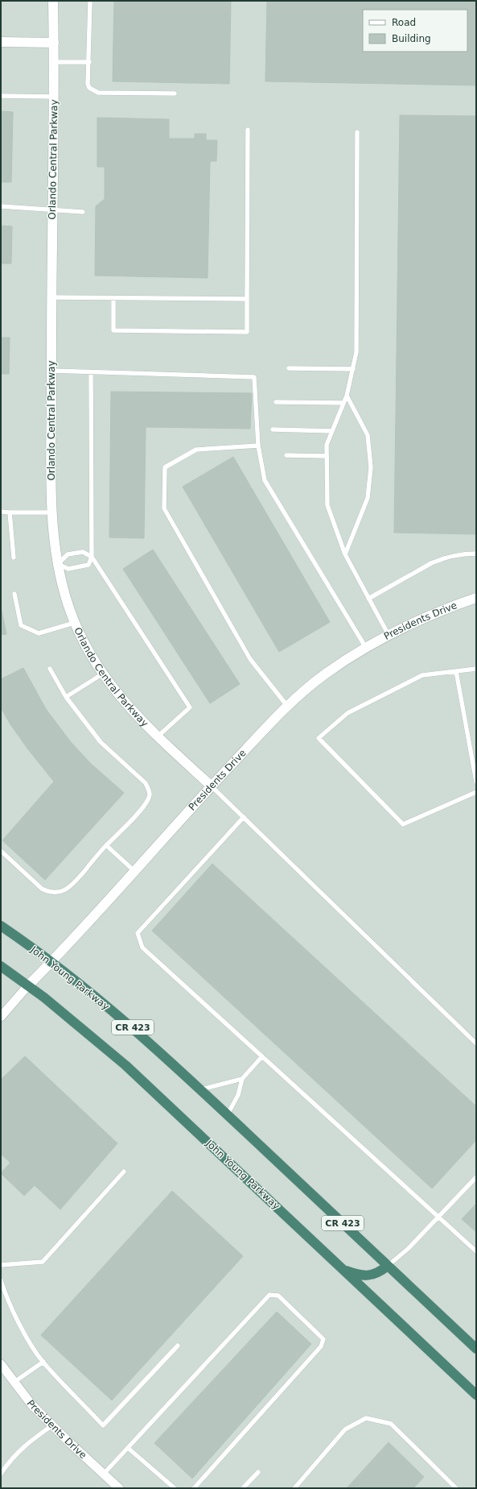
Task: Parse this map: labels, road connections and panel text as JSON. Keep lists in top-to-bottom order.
{
  "streets": {
    "highway": ["John Young Parkway", "CR 423"],
    "street": ["Orlando Central Parkway", "Presidents Drive"]
  },
  "crossings": [
    ["Orlando Central Parkway", "Presidents Drive"],
    ["Presidents Drive", "John Young Parkway"]
  ],
  "legend": ["Road", "Building"]
}
